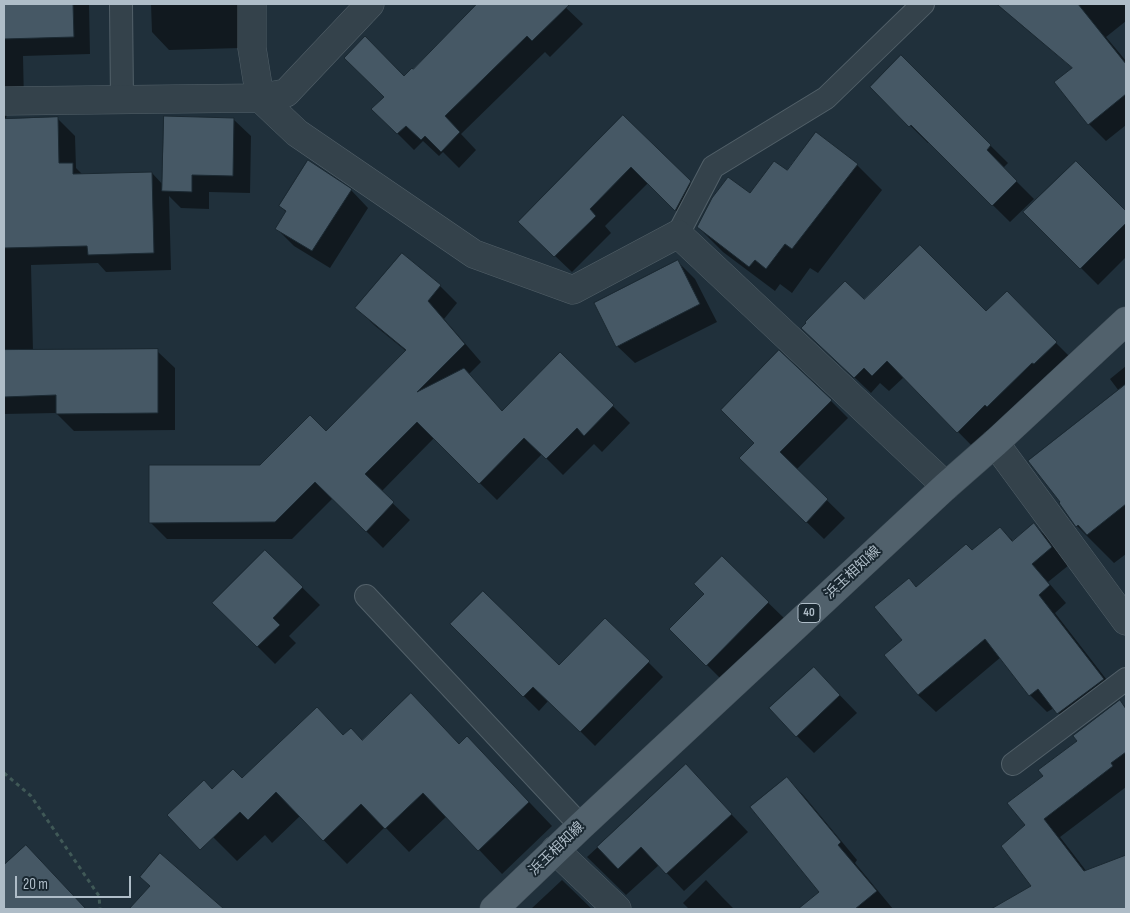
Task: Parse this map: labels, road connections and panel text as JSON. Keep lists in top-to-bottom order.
{
  "streets": {
    "main road": ["浜玉相知線", "40"]
  },
  "scale_bar": "20 m"
}
